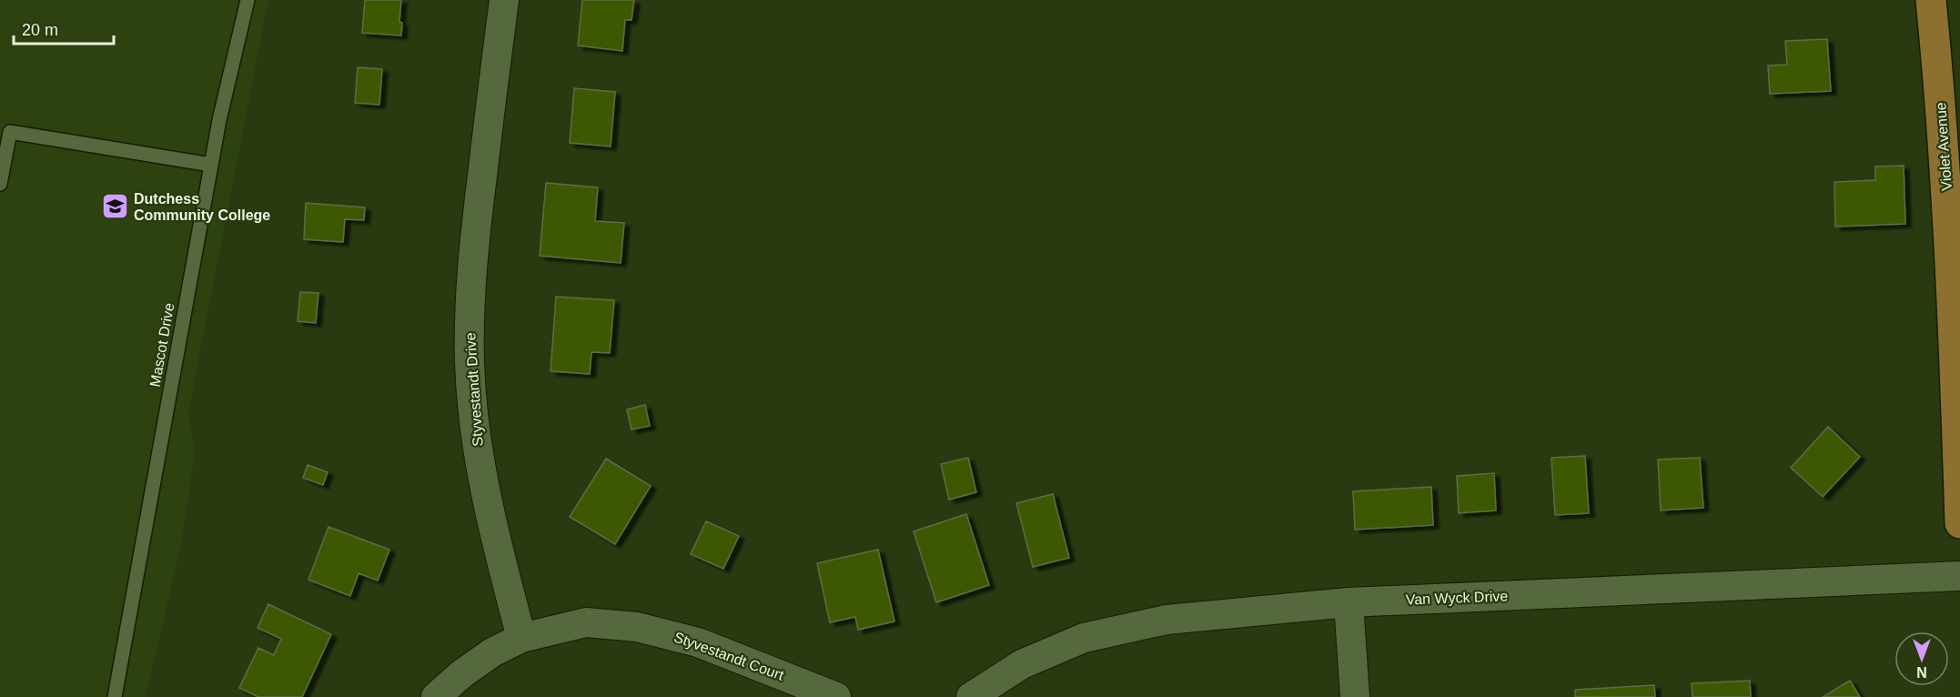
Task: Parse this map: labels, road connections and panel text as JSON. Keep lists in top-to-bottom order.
{
  "streets": {
    "main road": ["Violet Avenue"],
    "street": ["Styvestandt Drive", "Van Wyck Drive", "Styvestandt Court"],
    "lane": ["Mascot Drive"]
  },
  "crossings": [
    ["Styvestandt Drive", "Styvestandt Court"]
  ],
  "places": {
    "school or university": ["Dutchess Community College"]
  },
  "scale_bar": "20 m",
  "north": "bottom"
}
